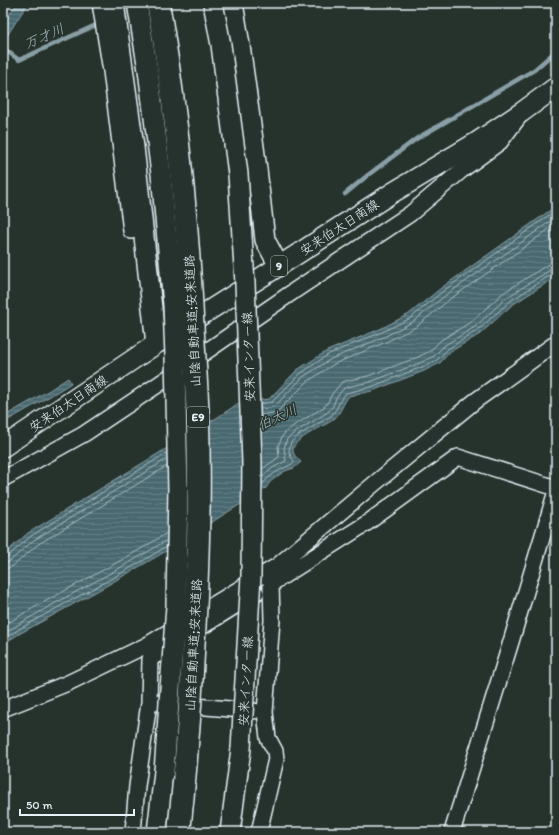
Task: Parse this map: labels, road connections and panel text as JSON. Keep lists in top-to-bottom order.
{
  "streets": {
    "highway": ["山陰自動車道;安来道路", "E9"],
    "main road": ["安来伯太日南線", "9", "安来インター線"]
  },
  "water": ["万才川", "伯太川"],
  "scale_bar": "50 m"
}
